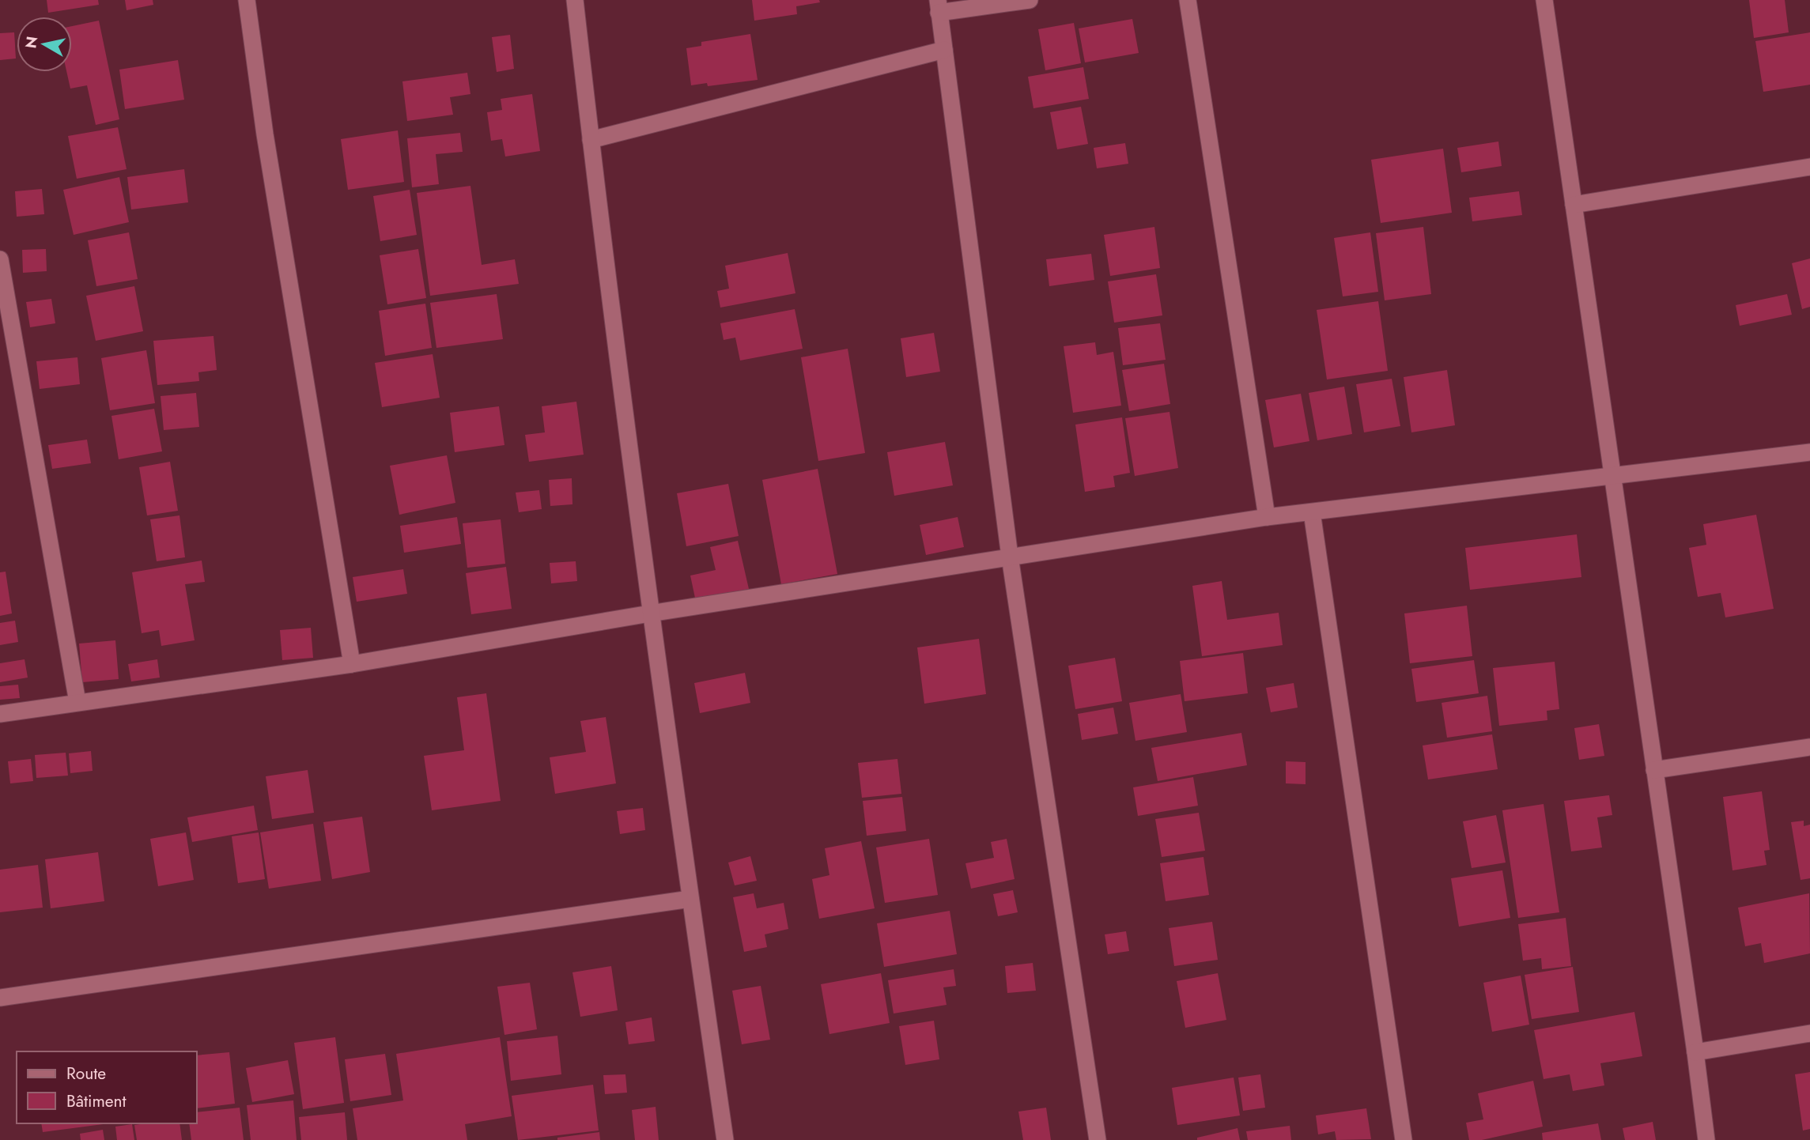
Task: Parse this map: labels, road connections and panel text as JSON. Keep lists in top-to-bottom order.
{
  "legend": ["Route", "Bâtiment"],
  "north": "left"
}
